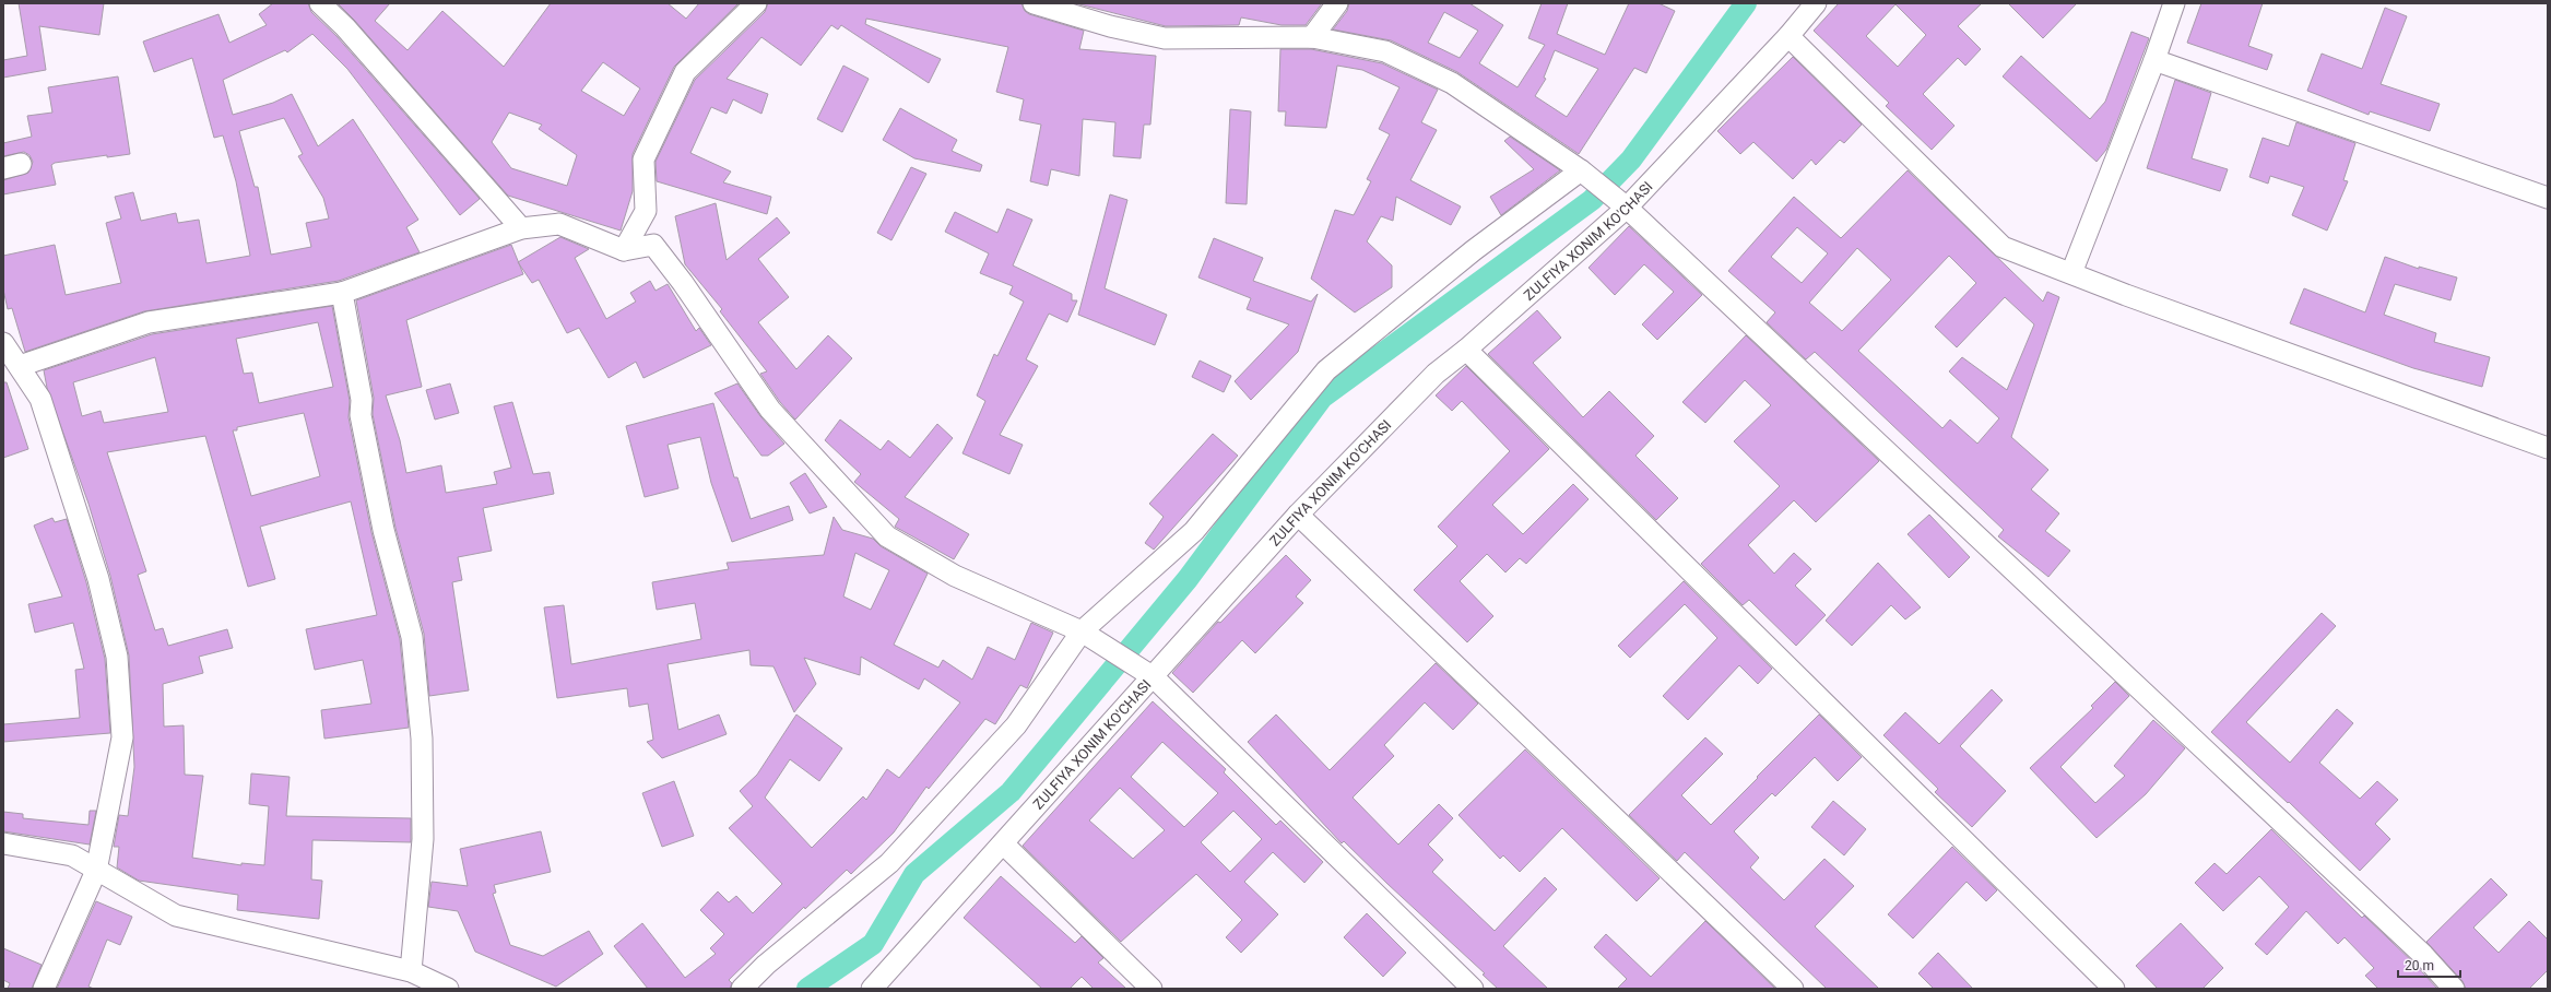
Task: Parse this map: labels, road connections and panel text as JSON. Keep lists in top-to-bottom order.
{
  "streets": {
    "street": ["ZULFIYA XONIM KO'CHASI"]
  },
  "scale_bar": "20 m"
}
